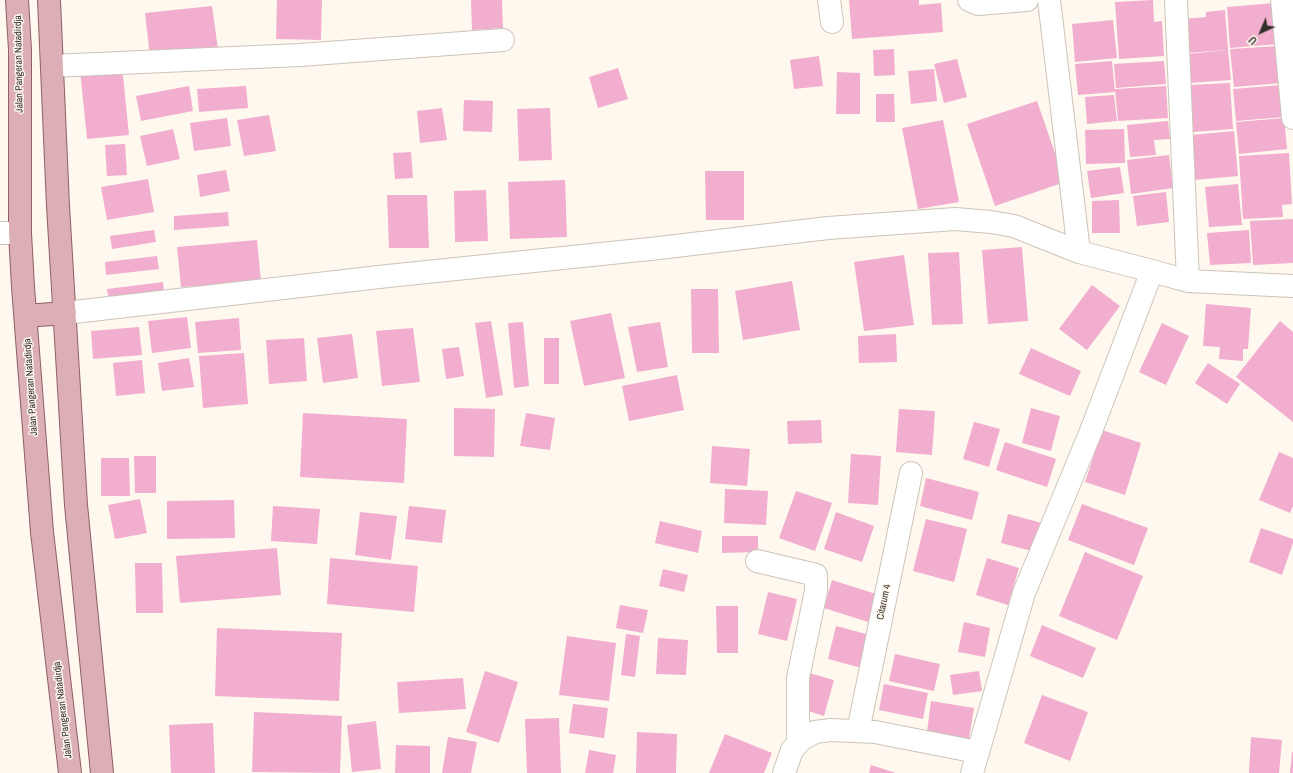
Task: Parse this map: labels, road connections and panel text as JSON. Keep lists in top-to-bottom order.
{
  "streets": {
    "main road": ["Jalan Pangeran Natadirdja"],
    "street": ["Citarum 4"]
  },
  "north": "bottom left"
}
